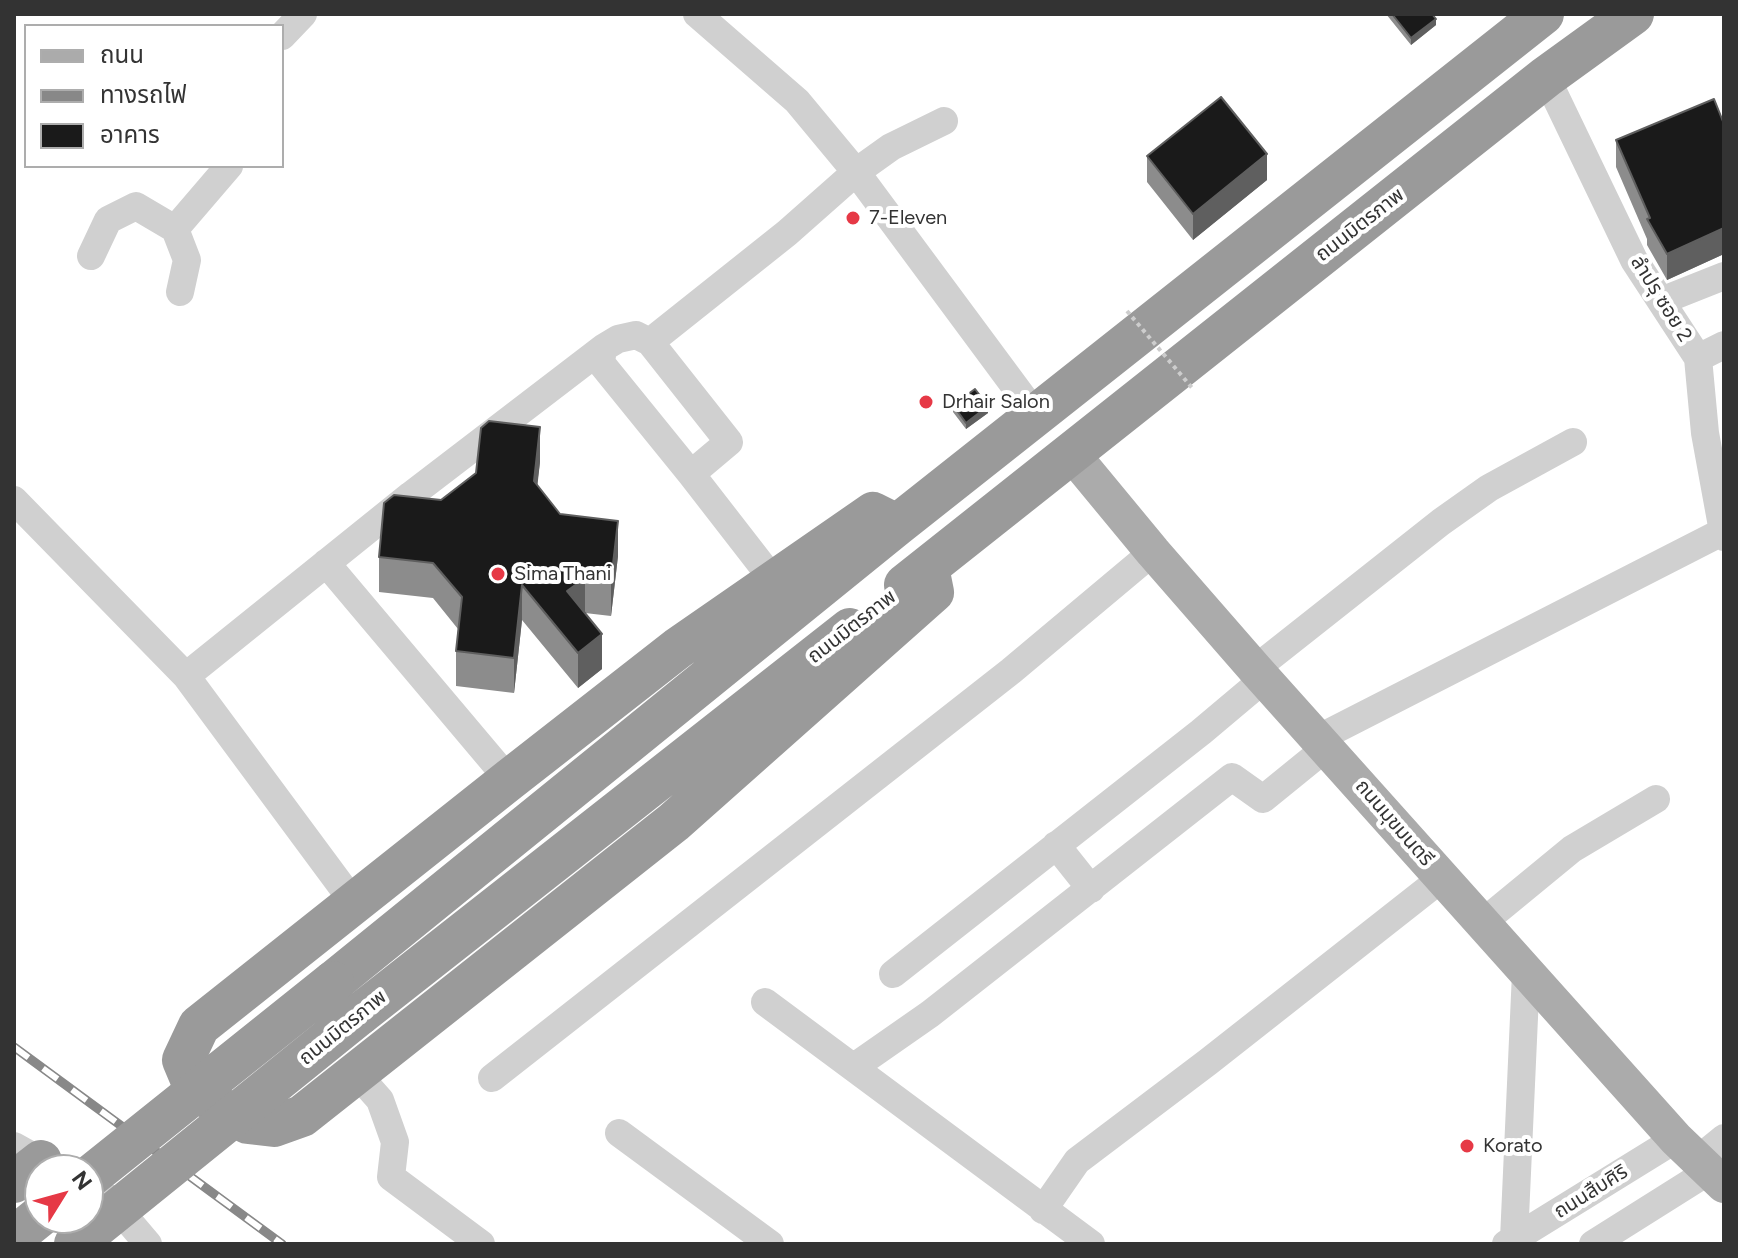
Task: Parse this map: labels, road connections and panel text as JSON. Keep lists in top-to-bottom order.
{
  "streets": {
    "highway": ["ถนนมิตรภาพ"],
    "main road": ["ถนนมุขมนตรี"],
    "street": ["ลำปรุ ซอย 2", "ถนนสืบศิริ"]
  },
  "crossings": [
    ["ถนนมิตรภาพ", "ลำปรุ ซอย 2"],
    ["ถนนมิตรภาพ", "ถนนมุขมนตรี"],
    ["ถนนมุขมนตรี", "ถนนสืบศิริ"]
  ],
  "places": [
    "7-Eleven",
    "Drhair Salon",
    "Sima Thani",
    "Korato"
  ],
  "legend": ["ถนน", "ทางรถไฟ", "อาคาร"],
  "north": "top right"
}
